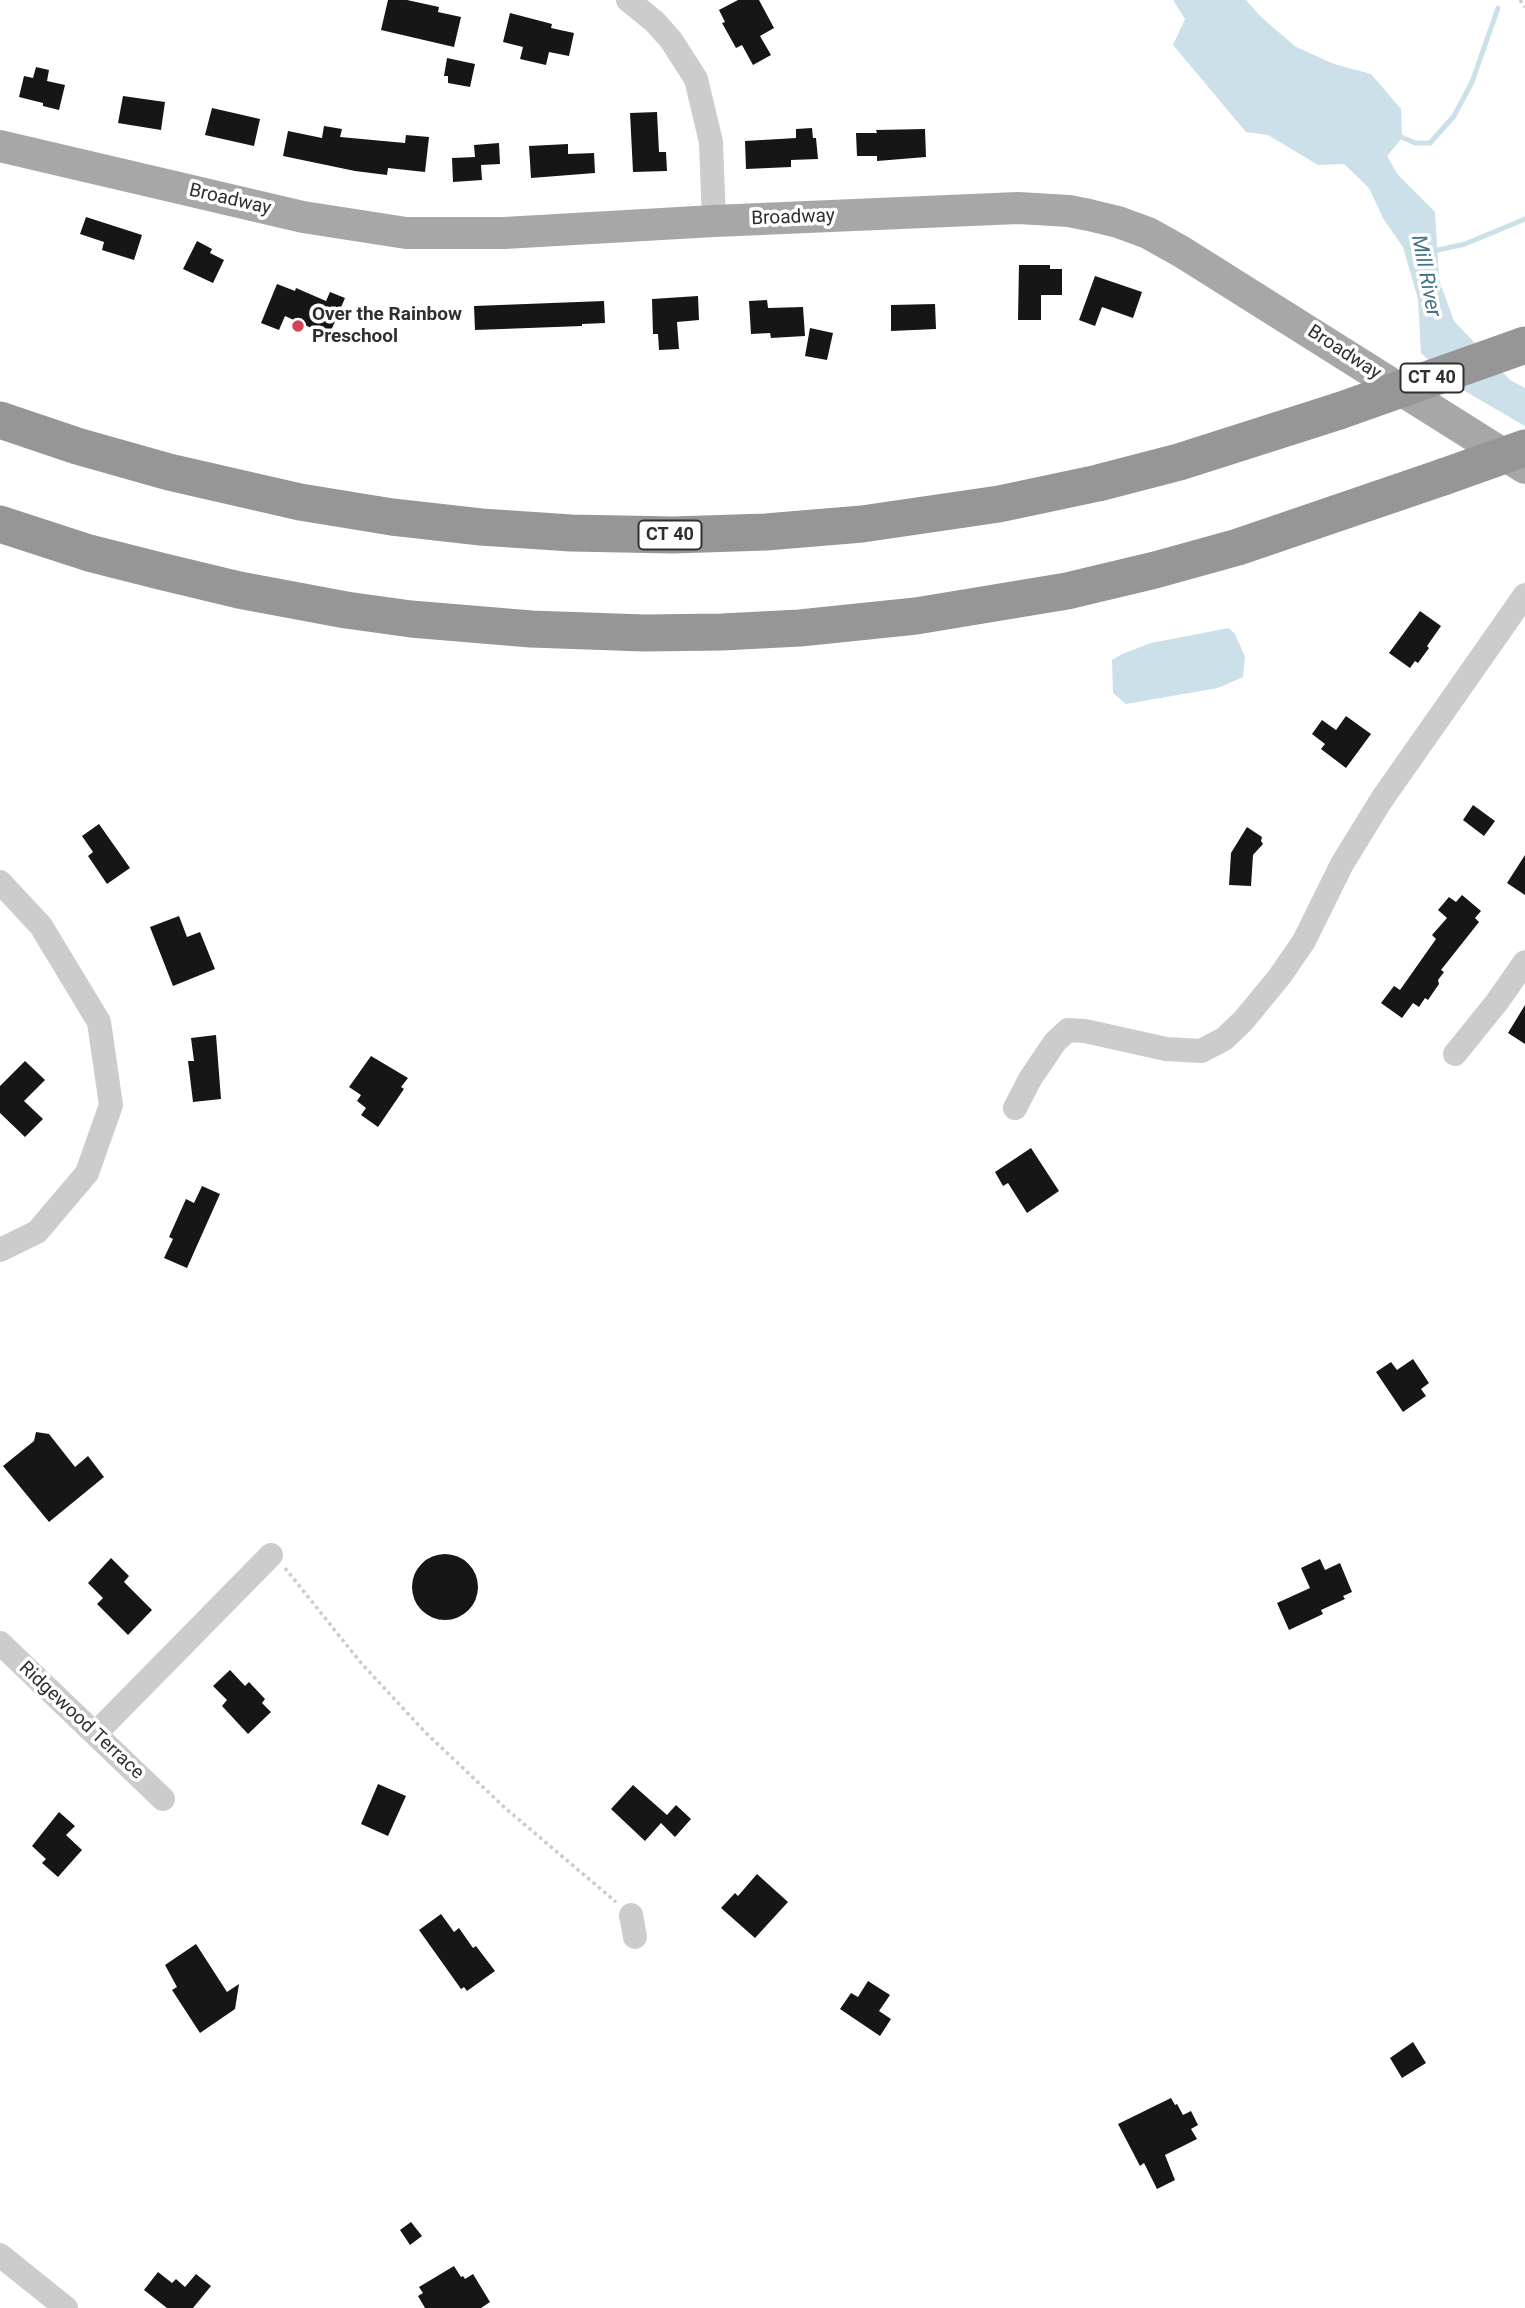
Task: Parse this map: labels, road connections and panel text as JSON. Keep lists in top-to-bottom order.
{
  "streets": {
    "highway": ["CT 40"],
    "main road": ["Broadway"],
    "street": ["Ridgewood Terrace"]
  },
  "water": ["Mill River"],
  "places": ["Over the Rainbow Preschool"]
}
